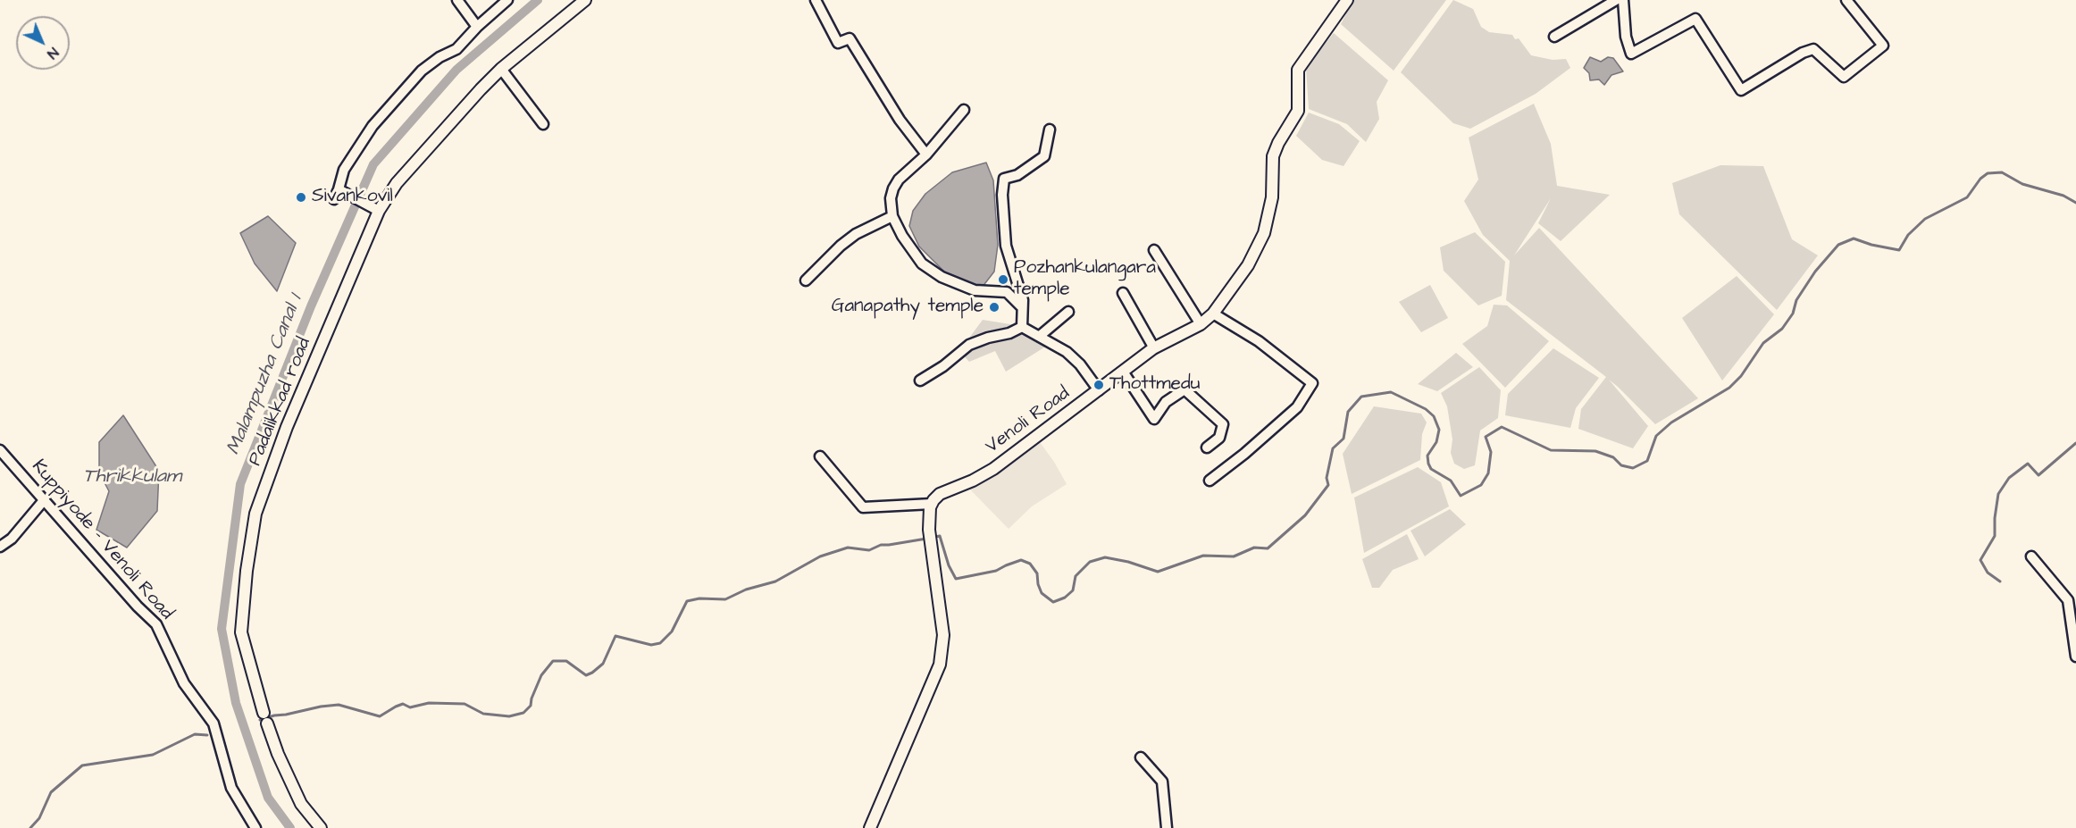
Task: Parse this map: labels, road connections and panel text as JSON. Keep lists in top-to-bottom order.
{
  "streets": {
    "street": ["Padalikkad road", "Venoli Road", "Kuppiyode - Venoli Road"]
  },
  "water": ["Malampuzha Canal 1", "Thrikkulam"],
  "places": [
    "Sivankovil",
    "Pozhankulangara temple",
    "Ganapathy temple",
    "Thottmedu"
  ],
  "north": "bottom right"
}
